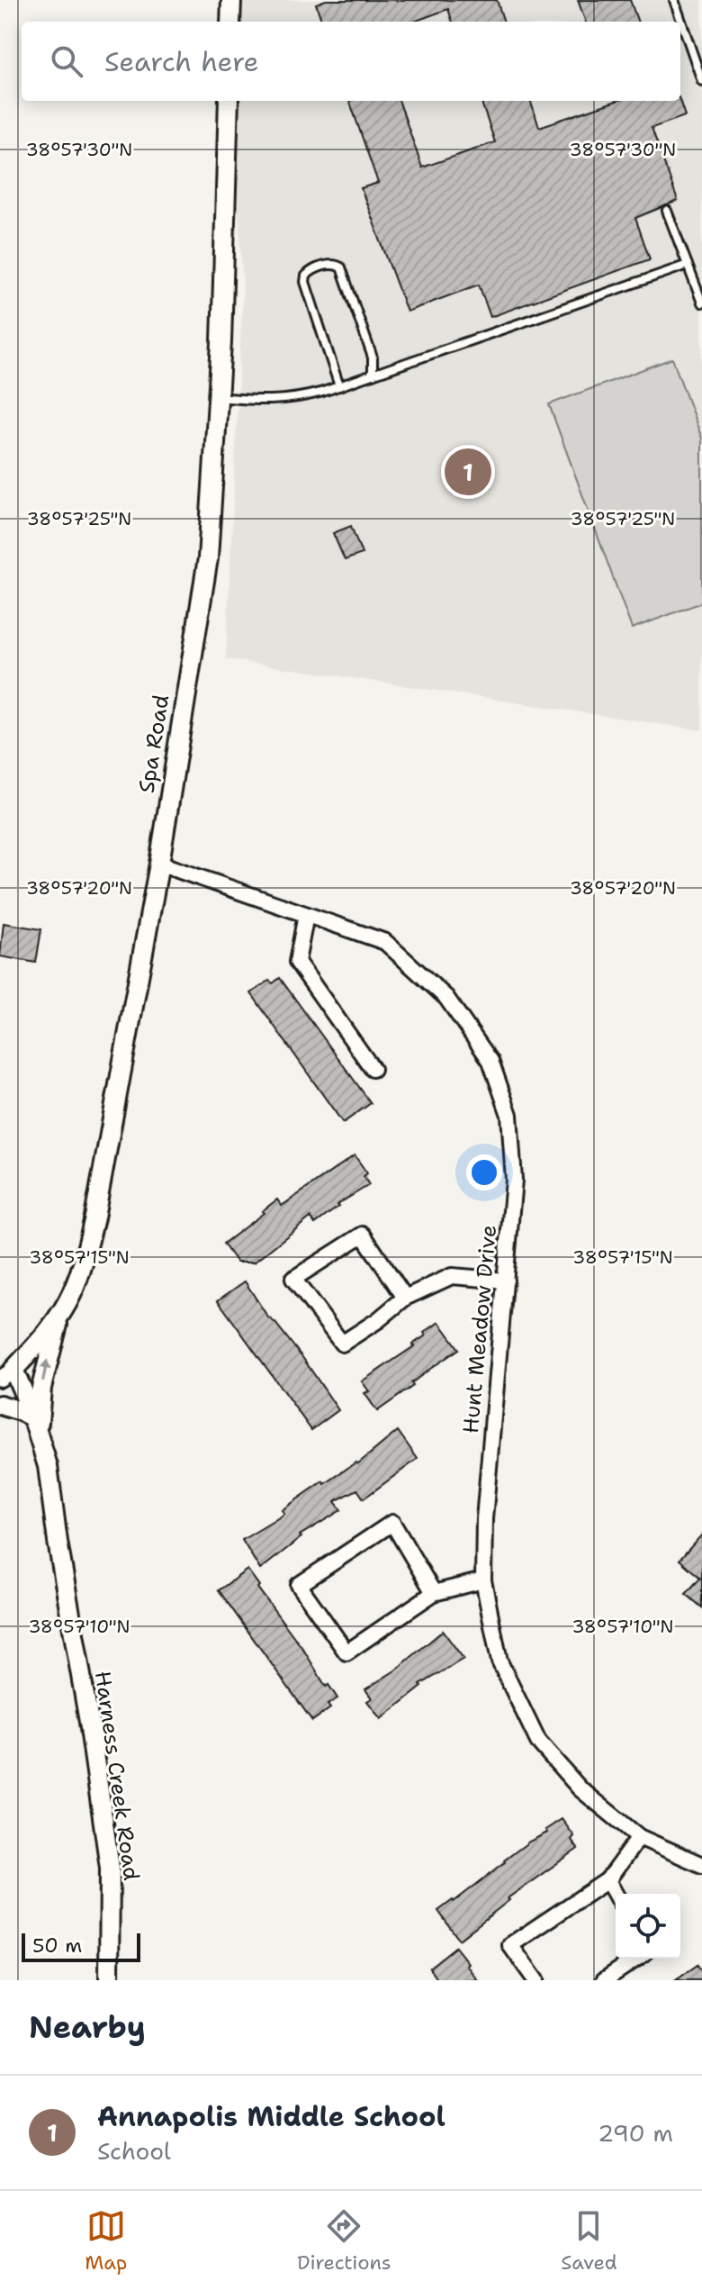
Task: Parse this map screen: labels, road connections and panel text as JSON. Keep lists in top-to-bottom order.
{
  "streets": {
    "street": ["Spa Road", "Hunt Meadow Drive", "Harness Creek Road"]
  },
  "crossings": [
    ["Spa Road", "Hunt Meadow Drive"],
    ["Spa Road", "Harness Creek Road"]
  ],
  "scale_bar": "50 m",
  "page": {
    "search": "Search here",
    "pins": "1",
    "scale": "50 m",
    "heading": "Nearby",
    "list": [
      {
        "mark": "1",
        "name": "Annapolis Middle School",
        "note": "School",
        "value": "290 m"
      }
    ],
    "nav": ["Map", "Directions", "Saved"]
  },
  "coordinates": [
    "38°57'30\"N",
    "38°57'25\"N",
    "38°57'20\"N",
    "38°57'15\"N",
    "38°57'10\"N"
  ]
}
